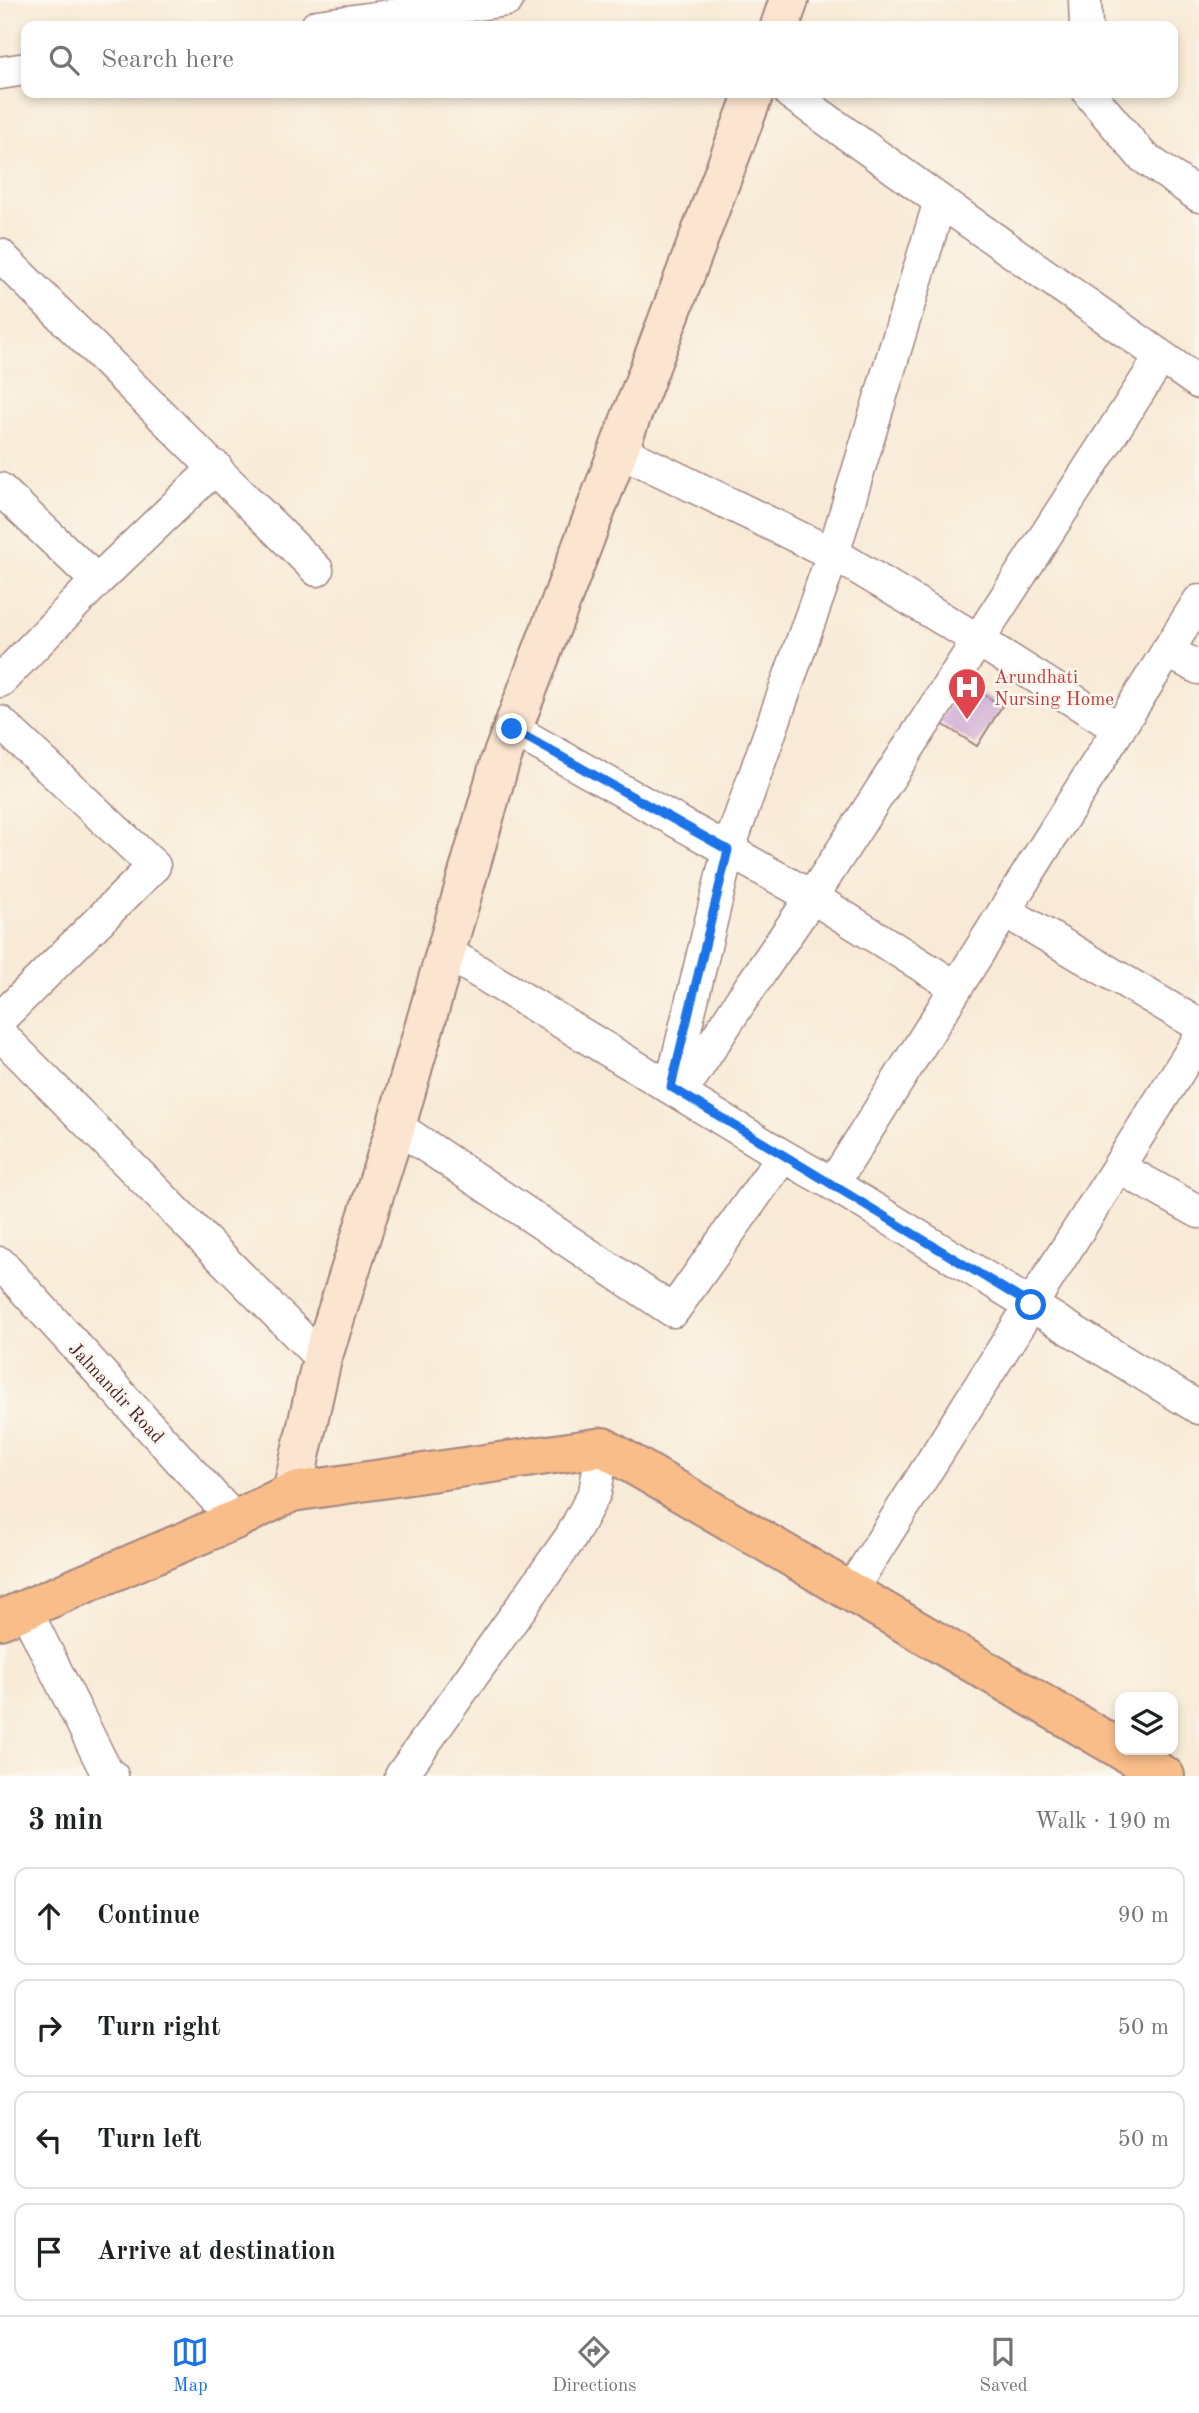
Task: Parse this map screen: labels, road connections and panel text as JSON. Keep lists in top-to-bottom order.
{
  "streets": {
    "street": ["Jalmandir Road"]
  },
  "places": {
    "hospital": ["Arundhati Nursing Home"]
  },
  "page": {
    "search": "Search here",
    "heading": ["3 min", "Walk · 190 m"],
    "list": [
      ["Continue", "90 m"],
      ["Turn right", "50 m"],
      ["Turn left", "50 m"],
      "Arrive at destination"
    ],
    "nav": ["Map", "Directions", "Saved"]
  }
}
